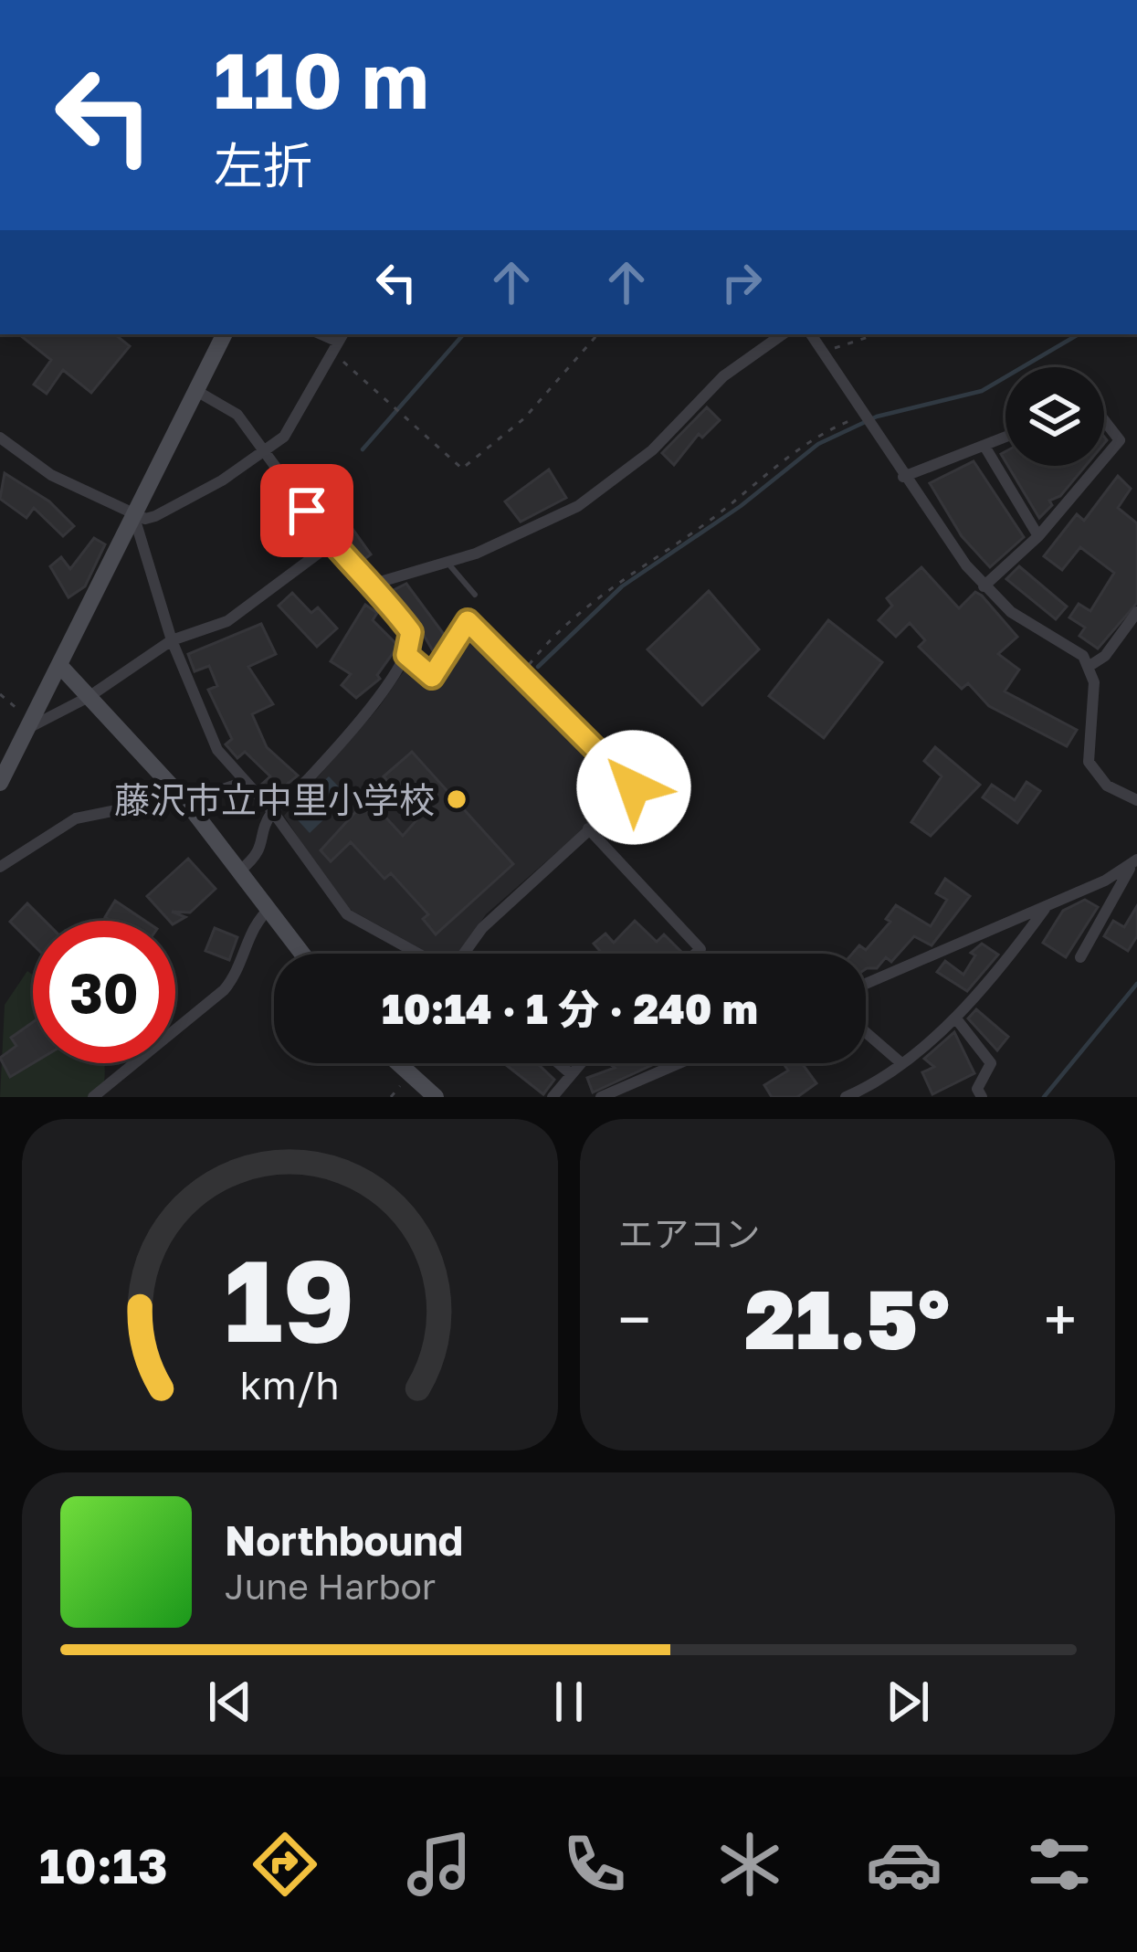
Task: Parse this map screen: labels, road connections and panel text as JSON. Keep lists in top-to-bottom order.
{
  "places": ["藤沢市立中里小学校"],
  "page": {
    "turn": ["110 m", "左折"],
    "limit": "30",
    "trip": "10:14 · 1 分 · 240 m",
    "tile": "エアコン",
    "heat": ["−", "21.5°", "+"],
    "song": ["Northbound", "June Harbor"],
    "tabs": "10:13",
    "gauge": ["19", "km/h"]
  }
}
